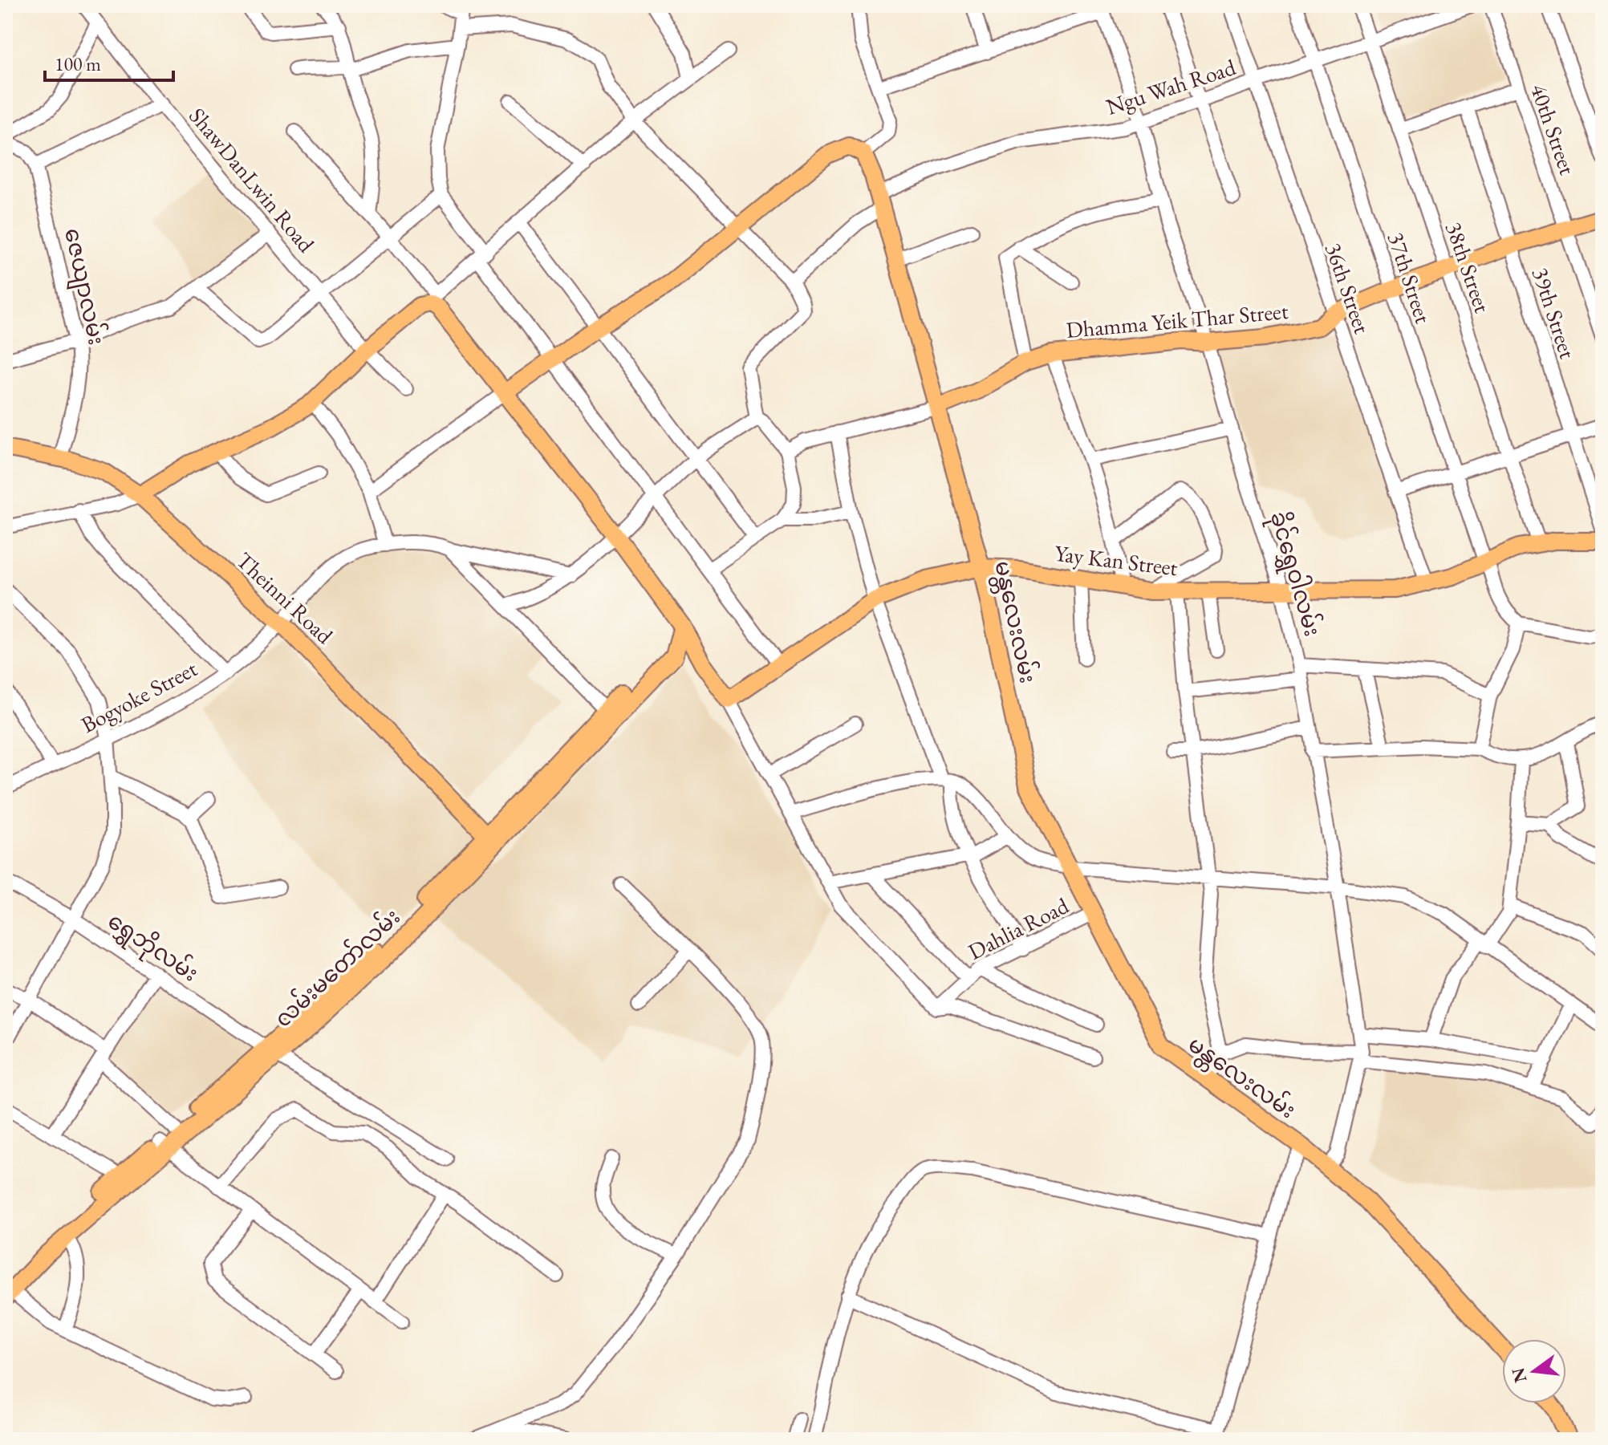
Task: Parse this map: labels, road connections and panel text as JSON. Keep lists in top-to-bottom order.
{
  "streets": {
    "main road": [
      "Dhamma Yeik Thar Street",
      "Yay Kan Street",
      "Theinni Road",
      "မန္တလေးလမ်း",
      "လမ်းမတော်လမ်း"
    ],
    "street": [
      "Ngu Wah Road",
      "40th Street",
      "ShawDanLwin Road",
      "38th Street",
      "37th Street",
      "ဇေယျာလမ်း",
      "36th Street",
      "39th Street",
      "ခိုင်ရွှေဝါလမ်း",
      "Bogyoke Street",
      "Dahlia Road",
      "ရွှေဘိုလမ်း"
    ]
  },
  "crossings": [
    ["Ngu Wah Road", "38th Street"],
    ["Ngu Wah Road", "37th Street"],
    ["Ngu Wah Road", "36th Street"],
    ["Ngu Wah Road", "ခိုင်ရွှေဝါလမ်း"],
    ["Ngu Wah Road", "မန္တလေးလမ်း"],
    ["40th Street", "Dhamma Yeik Thar Street"],
    ["38th Street", "Dhamma Yeik Thar Street"],
    ["38th Street", "Yay Kan Street"],
    ["37th Street", "Dhamma Yeik Thar Street"],
    ["37th Street", "Yay Kan Street"],
    ["ဇေယျာလမ်း", "Theinni Road"],
    ["36th Street", "Dhamma Yeik Thar Street"],
    ["36th Street", "Yay Kan Street"],
    ["39th Street", "Dhamma Yeik Thar Street"],
    ["Dhamma Yeik Thar Street", "ခိုင်ရွှေဝါလမ်း"],
    ["Dhamma Yeik Thar Street", "မန္တလေးလမ်း"],
    ["Yay Kan Street", "ခိုင်ရွှေဝါလမ်း"],
    ["Yay Kan Street", "မန္တလေးလမ်း"],
    ["ခိုင်ရွှေဝါလမ်း", "မန္တလေးလမ်း"],
    ["Theinni Road", "Bogyoke Street"],
    ["Theinni Road", "လမ်းမတော်လမ်း"],
    ["မန္တလေးလမ်း", "Dahlia Road"],
    ["ရွှေဘိုလမ်း", "လမ်းမတော်လမ်း"]
  ],
  "scale_bar": "100 m",
  "north": "left"
}
